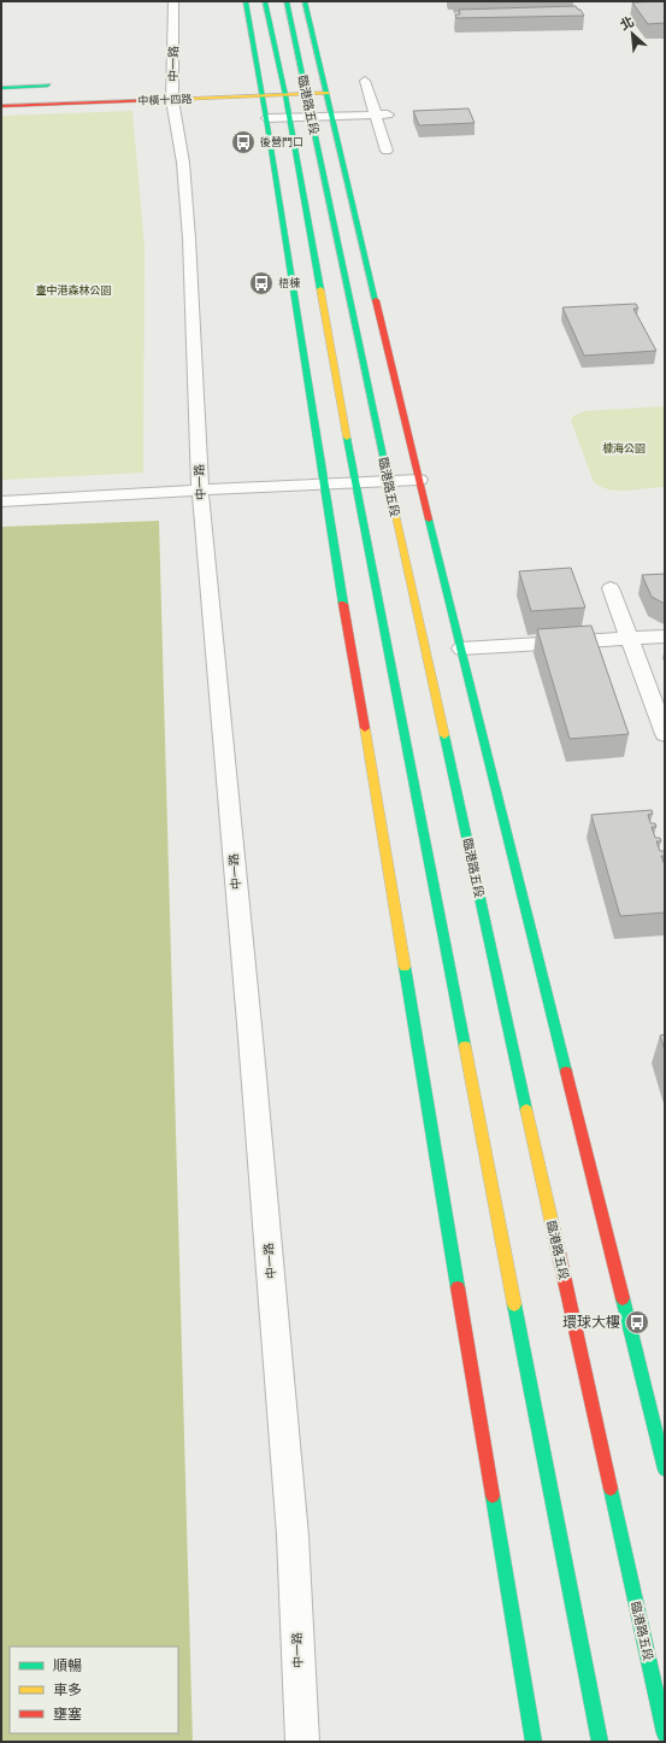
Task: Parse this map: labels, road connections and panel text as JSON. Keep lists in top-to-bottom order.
{
  "streets": {
    "main road": ["中橫十四路", "臨港路五段"],
    "street": ["中一路"]
  },
  "crossings": [
    ["中一路", "中橫十四路"],
    ["中橫十四路", "臨港路五段"]
  ],
  "parks": ["臺中港森林公園", "槺海公園"],
  "places": {
    "bus stop": ["後營門口", "梧棟", "環球大樓"]
  },
  "legend": ["順暢", "車多", "壅塞"],
  "north": "top left"
}
